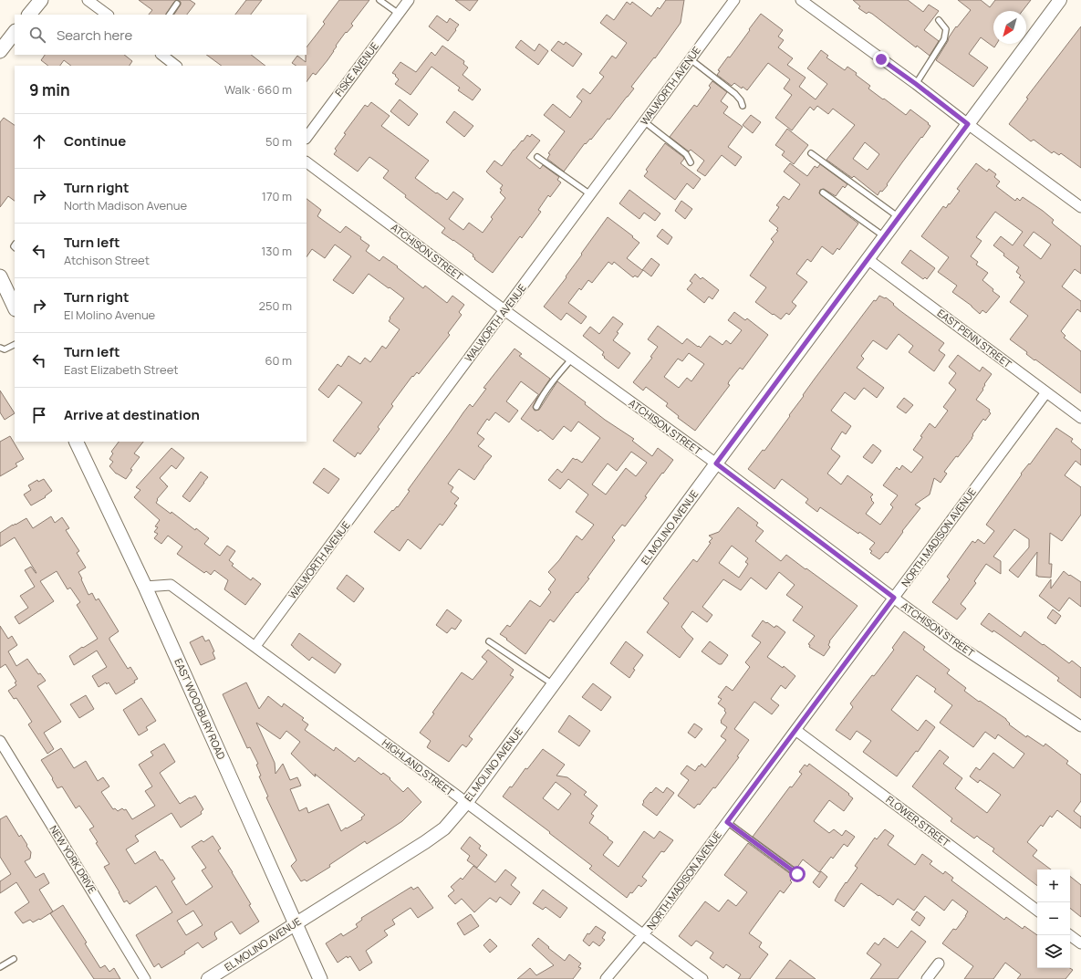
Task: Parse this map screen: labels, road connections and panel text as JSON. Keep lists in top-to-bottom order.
{
  "streets": {
    "main road": ["EAST WOODBURY ROAD"],
    "street": [
      "FISKE AVENUE",
      "WALWORTH AVENUE",
      "ATCHISON STREET",
      "EAST PENN STREET",
      "EL MOLINO AVENUE",
      "NORTH MADISON AVENUE",
      "HIGHLAND STREET",
      "FLOWER STREET",
      "NEW YORK DRIVE"
    ]
  },
  "crossings": [
    ["WALWORTH AVENUE", "ATCHISON STREET"],
    ["WALWORTH AVENUE", "HIGHLAND STREET"],
    ["ATCHISON STREET", "EL MOLINO AVENUE"],
    ["ATCHISON STREET", "NORTH MADISON AVENUE"],
    ["EAST PENN STREET", "EL MOLINO AVENUE"],
    ["EAST PENN STREET", "NORTH MADISON AVENUE"],
    ["EL MOLINO AVENUE", "EAST WOODBURY ROAD"],
    ["EL MOLINO AVENUE", "HIGHLAND STREET"],
    ["NORTH MADISON AVENUE", "HIGHLAND STREET"],
    ["NORTH MADISON AVENUE", "FLOWER STREET"],
    ["EAST WOODBURY ROAD", "HIGHLAND STREET"]
  ],
  "north": "bottom left",
  "page": {
    "search": "Search here",
    "heading": ["9 min", "Walk · 660 m"],
    "list": [
      ["Continue", "50 m"],
      ["Turn right", "North Madison Avenue", "170 m"],
      ["Turn left", "Atchison Street", "130 m"],
      ["Turn right", "El Molino Avenue", "250 m"],
      ["Turn left", "East Elizabeth Street", "60 m"],
      "Arrive at destination"
    ],
    "map_buttons": ["+", "−"]
  }
}
